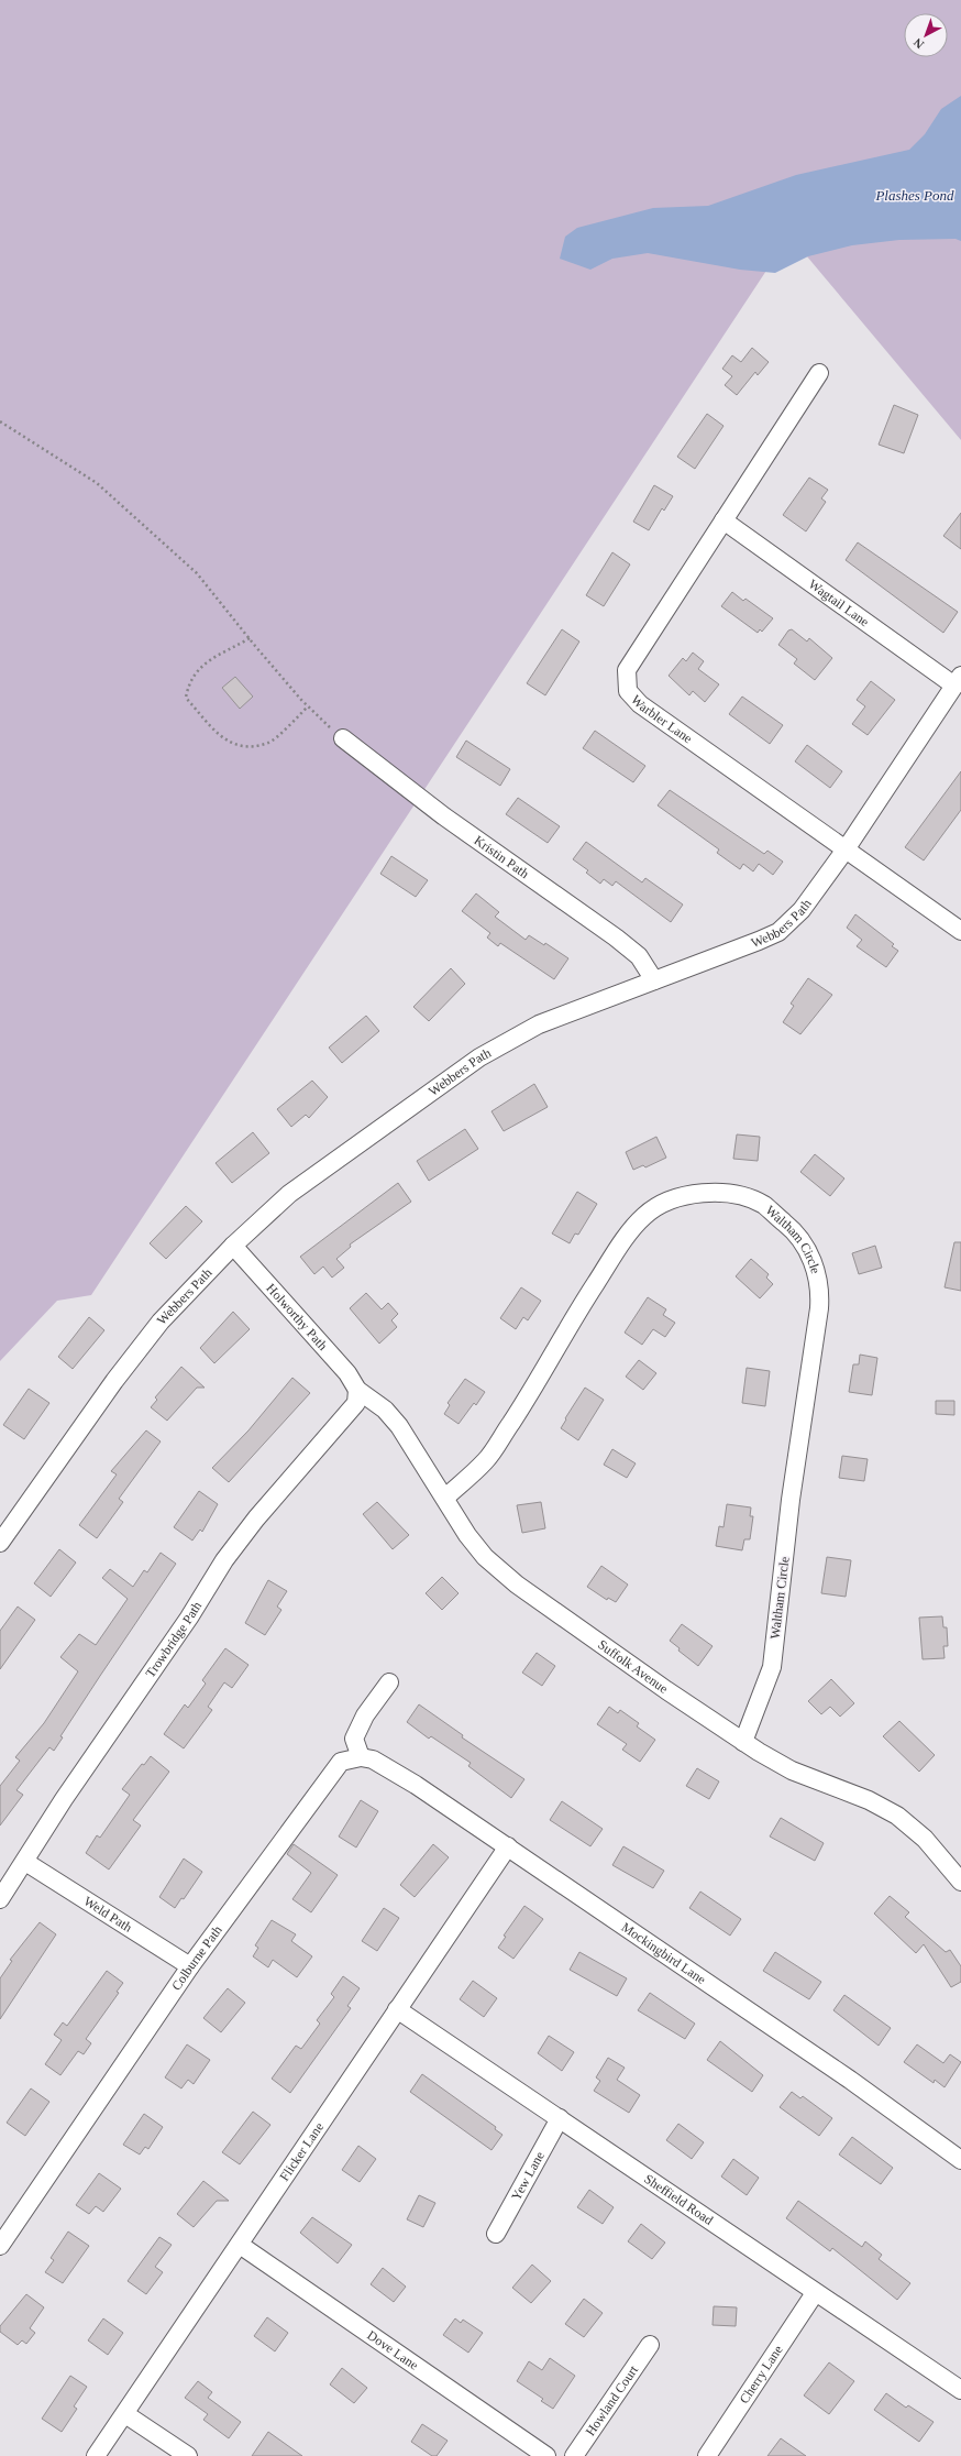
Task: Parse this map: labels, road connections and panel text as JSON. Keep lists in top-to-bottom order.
{
  "streets": {
    "street": [
      "Wagtail Lane",
      "Warbler Lane",
      "Kristin Path",
      "Webbers Path",
      "Waltham Circle",
      "Holworthy Path",
      "Trowbridge Path",
      "Suffolk Avenue",
      "Weld Path",
      "Mockingbird Lane",
      "Colburne Path",
      "Flicker Lane",
      "Yew Lane",
      "Sheffield Road",
      "Dove Lane",
      "Cherry Lane",
      "Howland Court"
    ]
  },
  "crossings": [
    ["Wagtail Lane", "Warbler Lane"],
    ["Wagtail Lane", "Webbers Path"],
    ["Warbler Lane", "Webbers Path"],
    ["Kristin Path", "Webbers Path"],
    ["Webbers Path", "Holworthy Path"],
    ["Waltham Circle", "Suffolk Avenue"],
    ["Holworthy Path", "Trowbridge Path"],
    ["Holworthy Path", "Suffolk Avenue"],
    ["Trowbridge Path", "Suffolk Avenue"],
    ["Trowbridge Path", "Weld Path"],
    ["Weld Path", "Colburne Path"],
    ["Mockingbird Lane", "Colburne Path"],
    ["Mockingbird Lane", "Flicker Lane"],
    ["Flicker Lane", "Sheffield Road"],
    ["Flicker Lane", "Dove Lane"],
    ["Yew Lane", "Sheffield Road"],
    ["Sheffield Road", "Cherry Lane"]
  ],
  "water": ["Plashes Pond"],
  "north": "bottom left"
}
